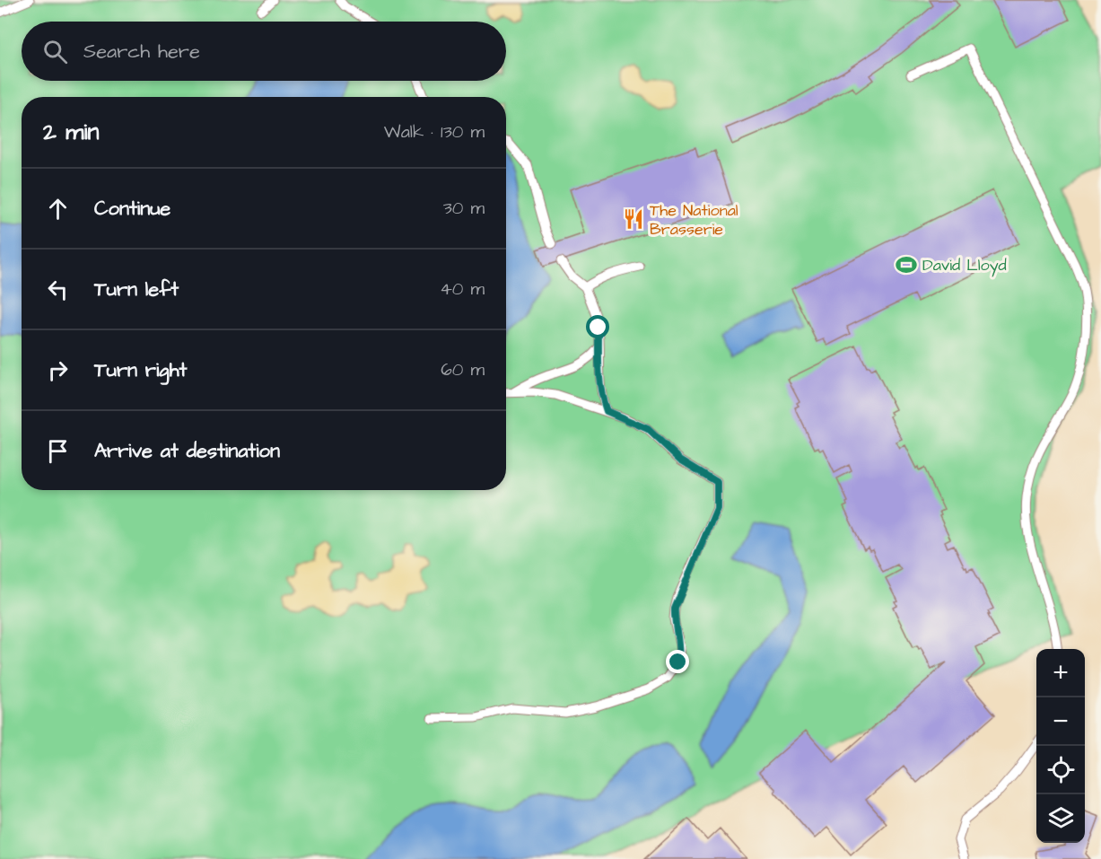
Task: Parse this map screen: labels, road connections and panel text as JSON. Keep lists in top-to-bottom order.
{
  "places": {
    "restaurant": ["The National Brasserie"],
    "sports": ["David Lloyd"]
  },
  "page": {
    "search": "Search here",
    "heading": ["2 min", "Walk · 130 m"],
    "list": [
      ["Continue", "30 m"],
      ["Turn left", "40 m"],
      ["Turn right", "60 m"],
      "Arrive at destination"
    ],
    "map_buttons": ["+", "−"]
  }
}
